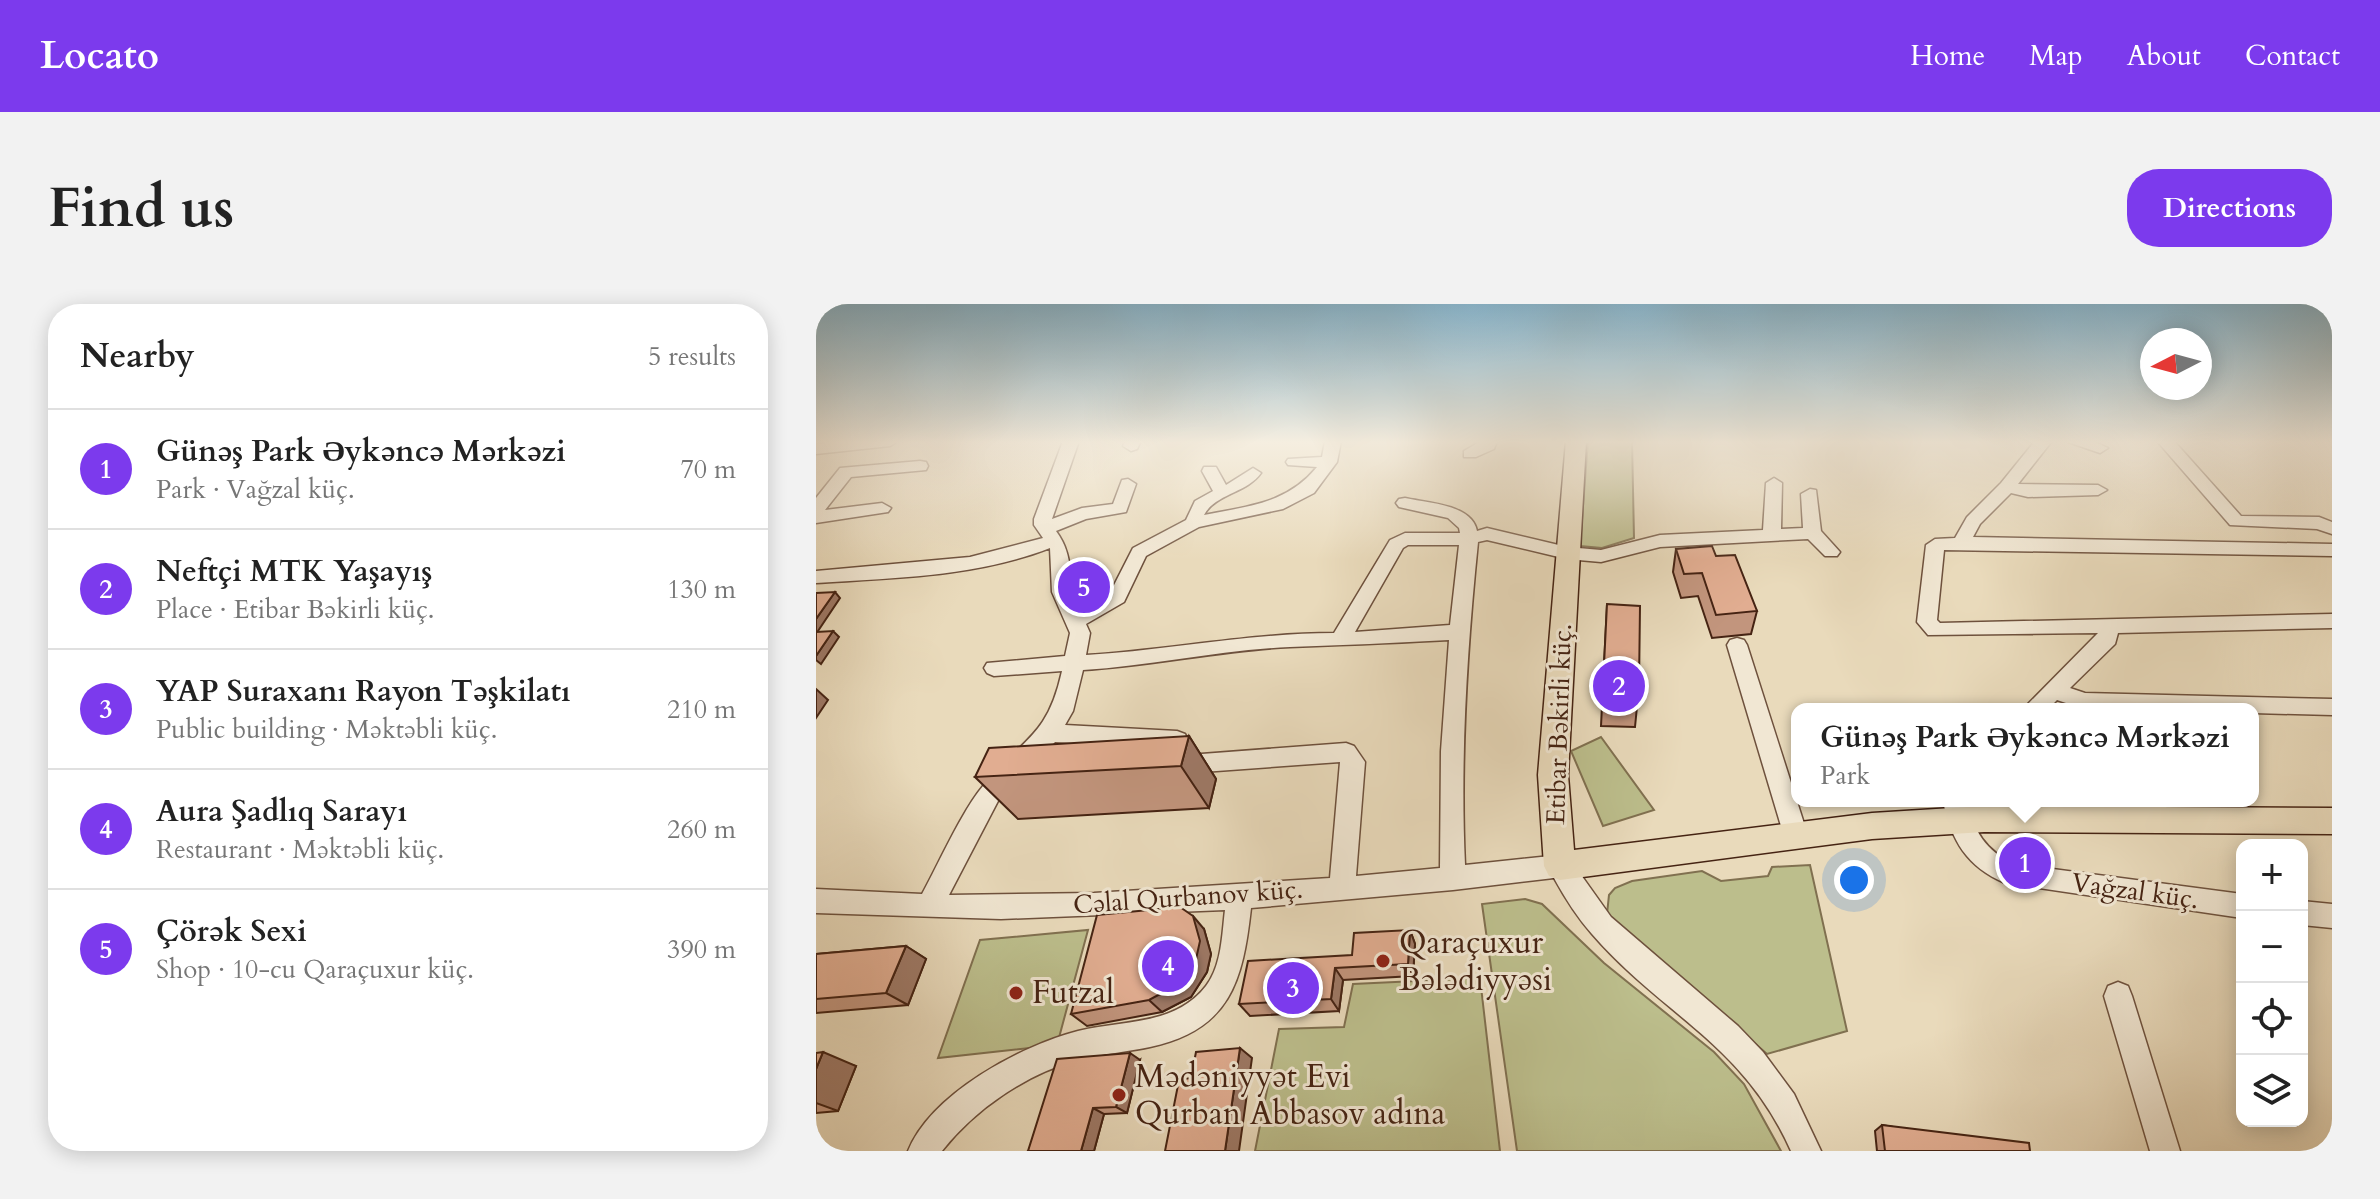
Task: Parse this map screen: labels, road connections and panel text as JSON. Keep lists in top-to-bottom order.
{
  "streets": {
    "main road": ["Etibar Bəkirli küç."],
    "street": ["Vağzal küç.", "Cəlal Qurbanov küç."]
  },
  "crossings": [
    ["Etibar Bəkirli küç.", "Cəlal Qurbanov küç."]
  ],
  "places": ["Qaraçuxur Bələdiyyəsi", "Futzal", "Mədəniyyət Evi Qurban Abbasov adına"],
  "north": "left",
  "page": {
    "header": "Locato",
    "nav": [
      "Home",
      "Map",
      "About",
      "Contact"
    ],
    "buttons": "Directions",
    "title": "Find us",
    "heading": ["Nearby", "5 results"],
    "list": [
      {
        "mark": "1",
        "name": "Günəş Park Əykəncə Mərkəzi",
        "note": "Park · Vağzal küç.",
        "value": "70 m"
      },
      {
        "mark": "2",
        "name": "Neftçi MTK Yaşayış",
        "note": "Place · Etibar Bəkirli küç.",
        "value": "130 m"
      },
      {
        "mark": "3",
        "name": "YAP Suraxanı Rayon Təşkilatı",
        "note": "Public building · Məktəbli küç.",
        "value": "210 m"
      },
      {
        "mark": "4",
        "name": "Aura Şadlıq Sarayı",
        "note": "Restaurant · Məktəbli küç.",
        "value": "260 m"
      },
      {
        "mark": "5",
        "name": "Çörək Sexi",
        "note": "Shop · 10-cu Qaraçuxur küç.",
        "value": "390 m"
      }
    ],
    "pins": [
      "5",
      "2",
      "1",
      "4",
      "3"
    ],
    "popup": ["Günəş Park Əykəncə Mərkəzi", "Park"],
    "map_buttons": ["+", "−"]
  }
}
